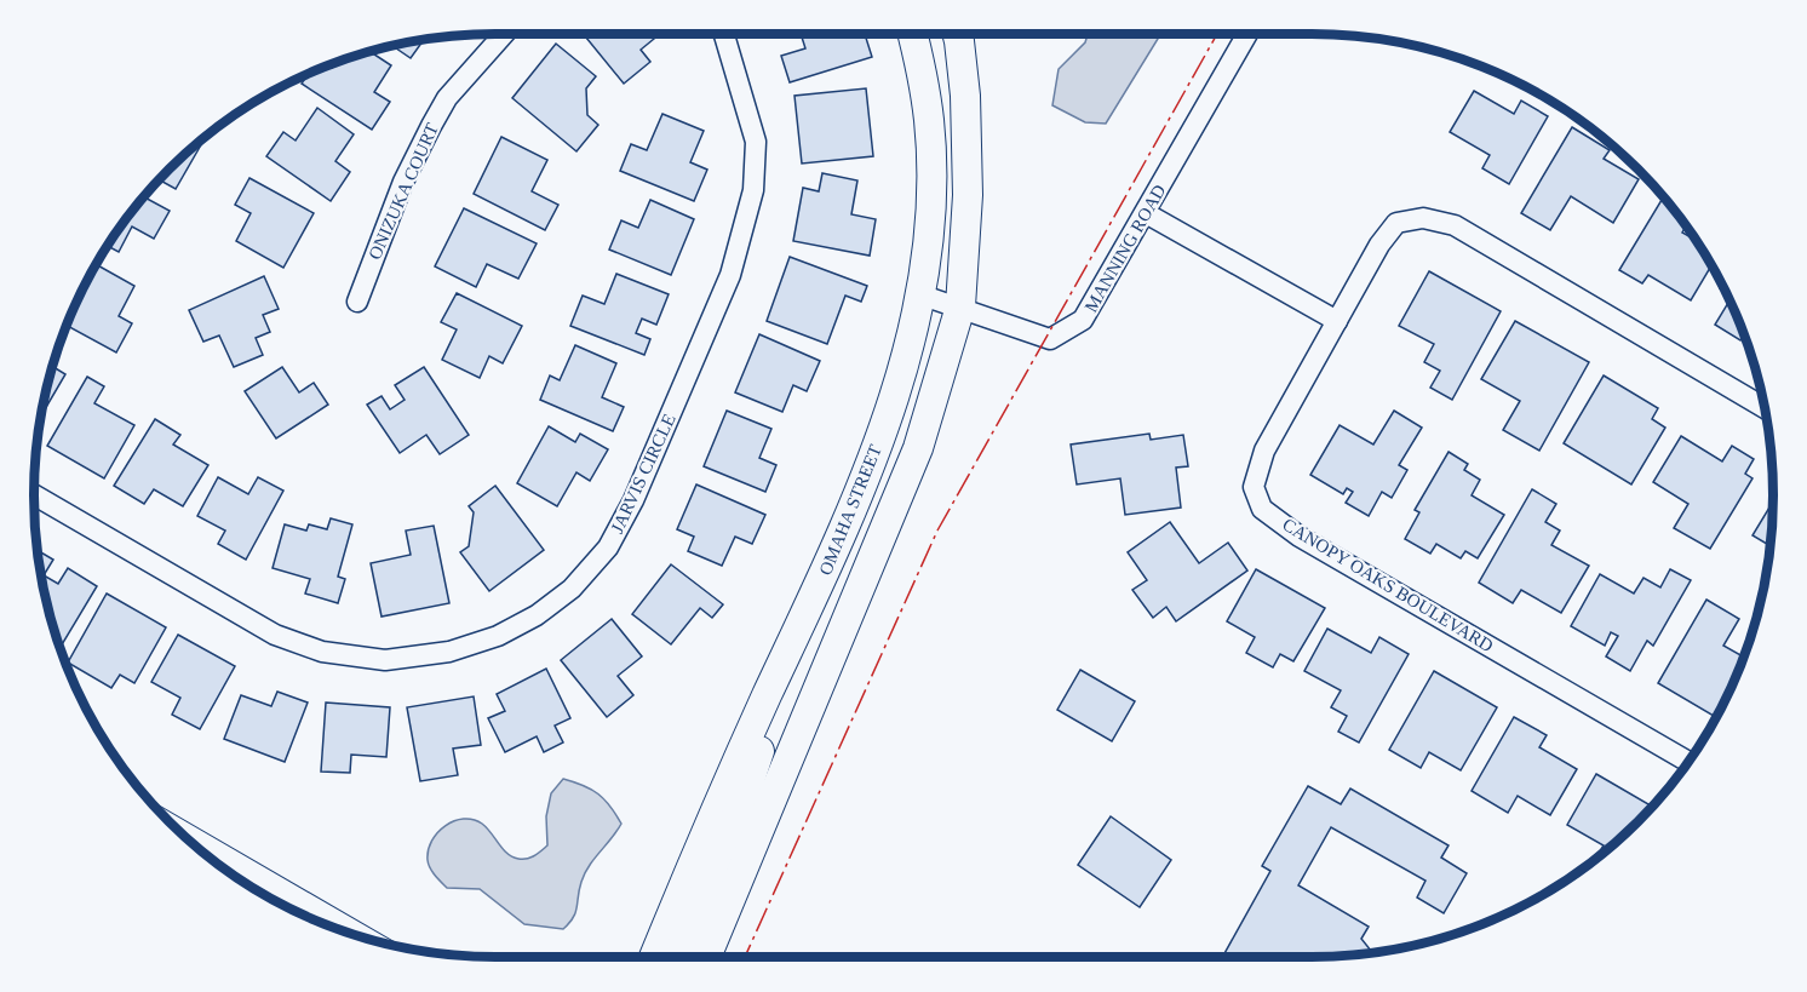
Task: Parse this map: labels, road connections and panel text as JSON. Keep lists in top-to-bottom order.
{
  "streets": {
    "main road": ["OMAHA STREET"],
    "street": [
      "ONIZUKA COURT",
      "MANNING ROAD",
      "JARVIS CIRCLE",
      "CANOPY OAKS BOULEVARD"
    ]
  },
  "crossings": [
    ["MANNING ROAD", "OMAHA STREET"]
  ]
}
